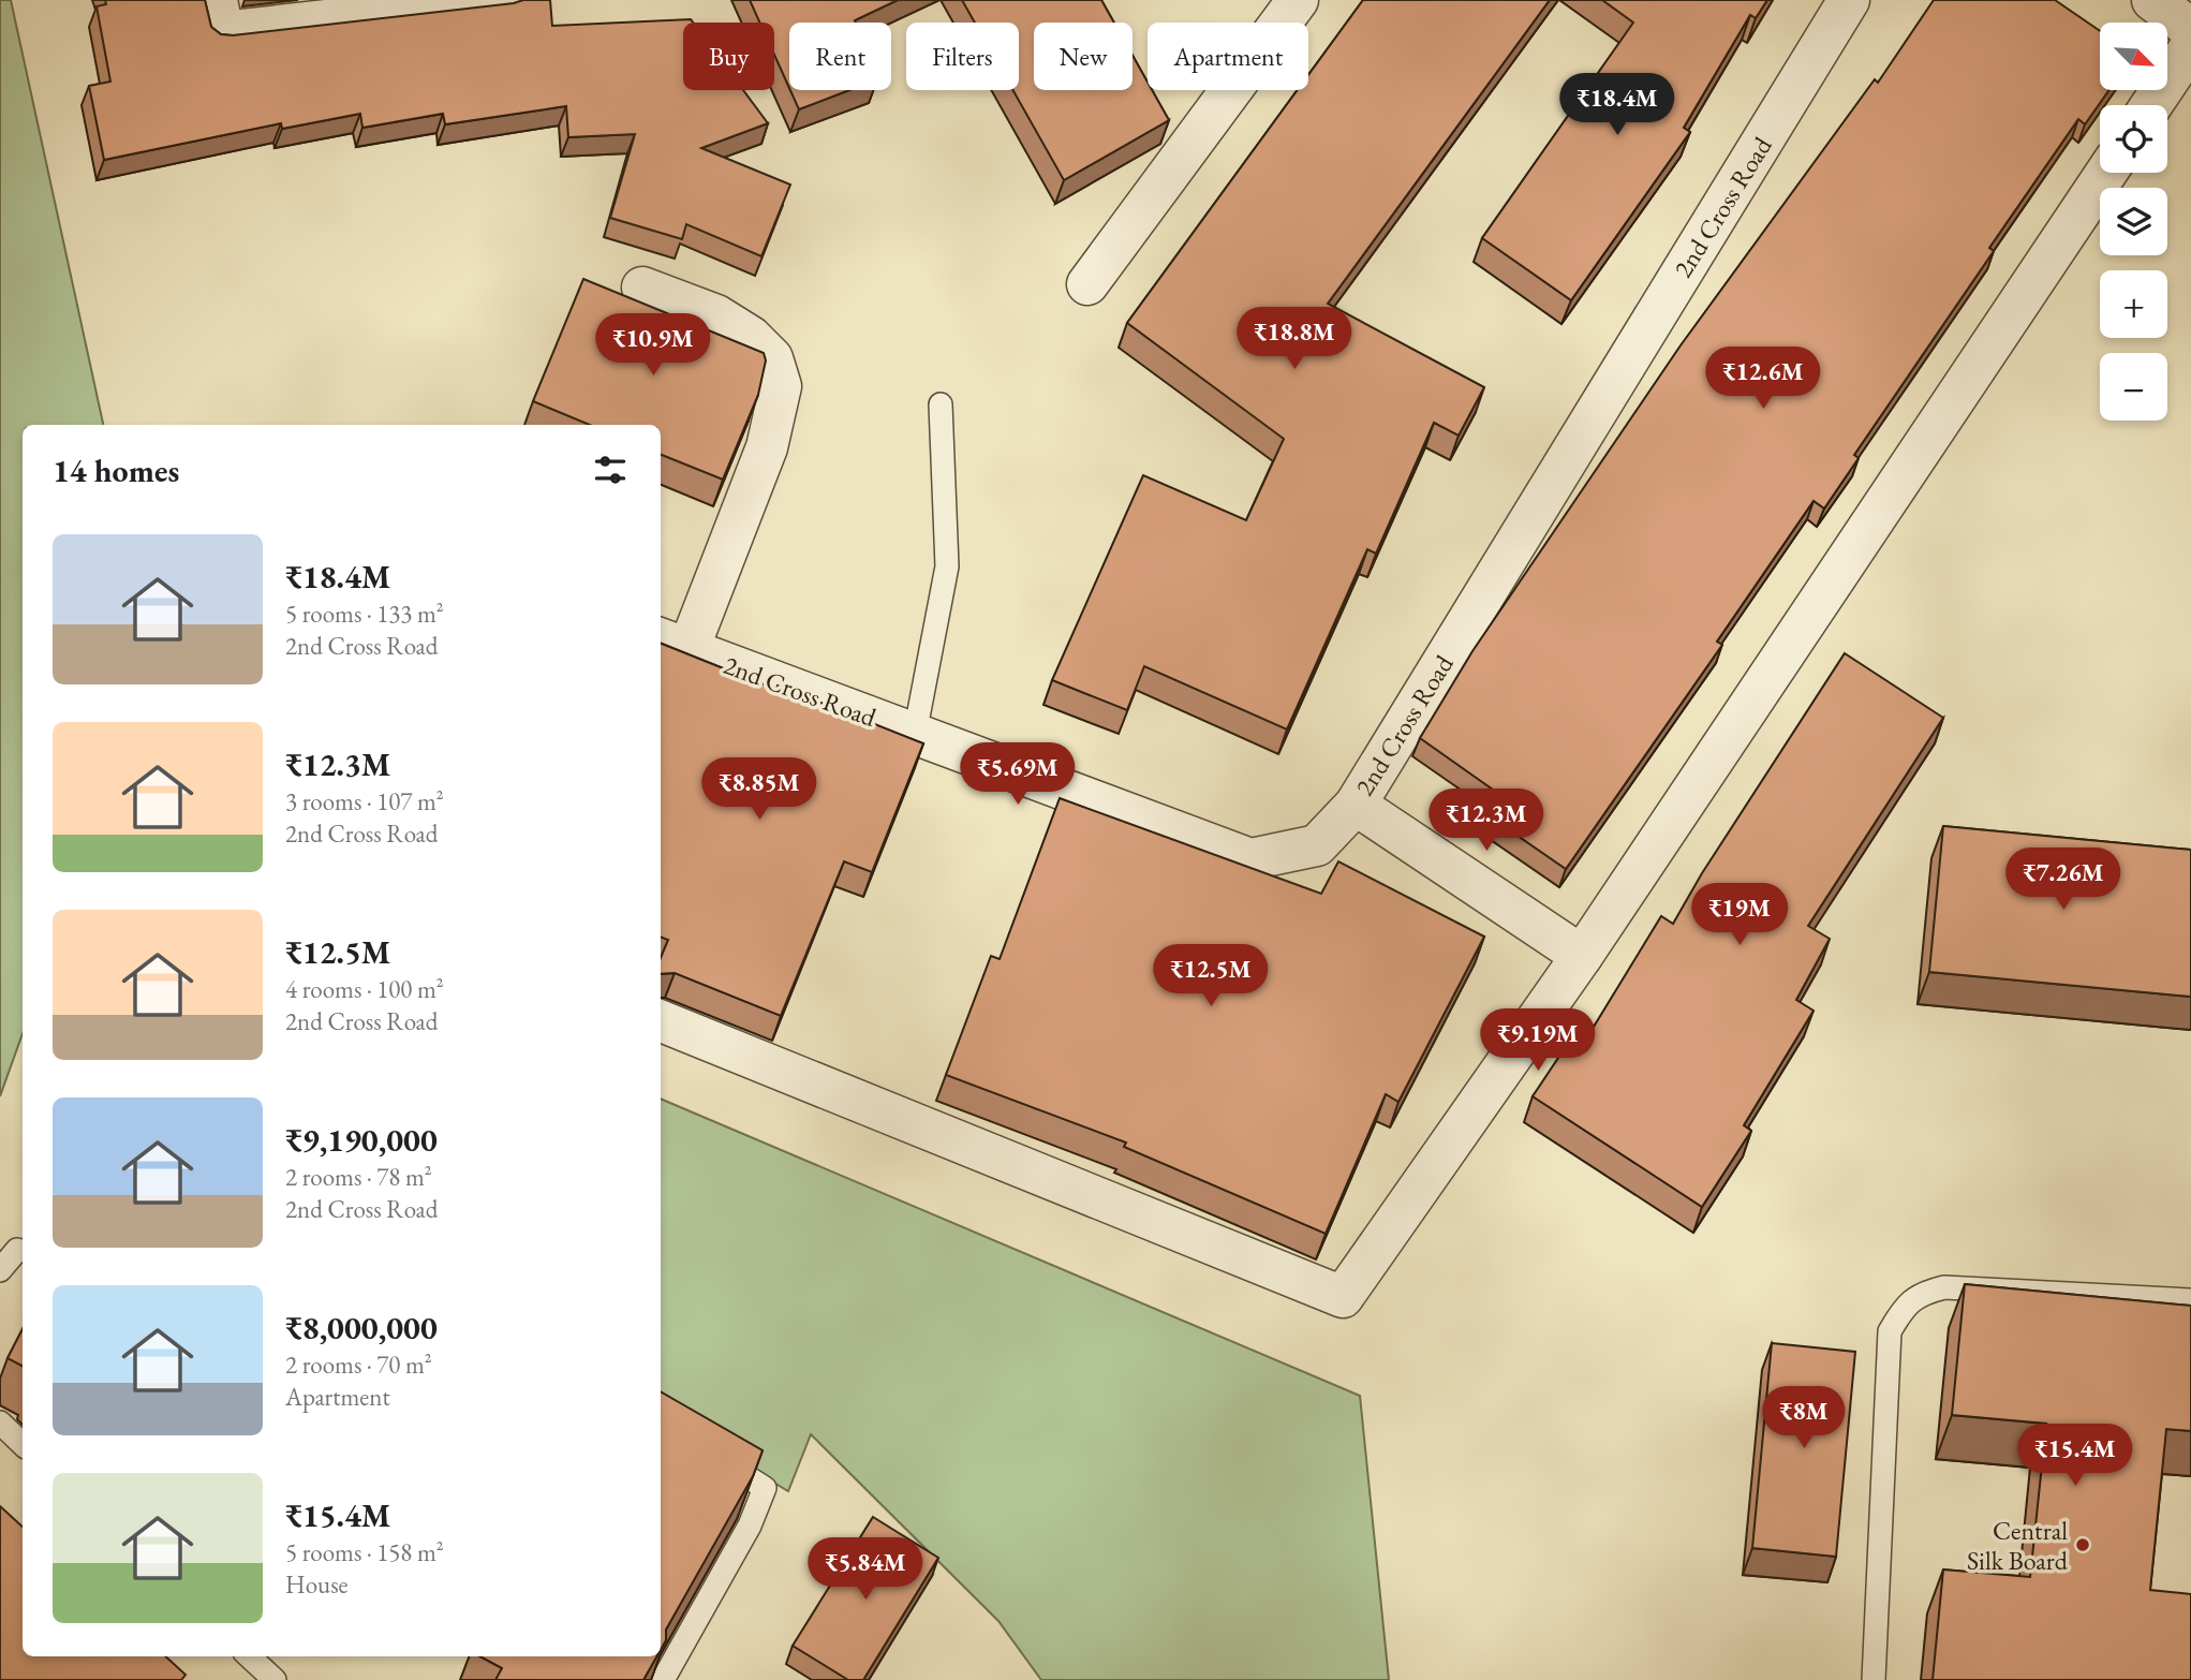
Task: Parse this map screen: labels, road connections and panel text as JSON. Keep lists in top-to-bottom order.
{
  "streets": {
    "street": ["2nd Cross Road"]
  },
  "places": ["Central Silk Board"],
  "north": "bottom right",
  "page": {
    "map_buttons": ["+", "−"],
    "chip": [
      "Buy",
      "Rent",
      "Filters",
      "New",
      "Apartment"
    ],
    "price": [
      "₹18.4M",
      "₹18.8M",
      "₹10.9M",
      "₹12.6M",
      "₹5.69M",
      "₹8.85M",
      "₹12.3M",
      "₹7.26M",
      "₹19M",
      "₹12.5M",
      "₹9.19M",
      "₹8M",
      "₹15.4M",
      "₹5.84M"
    ],
    "heading": "14 homes",
    "list": [
      {
        "name": "₹18.4M",
        "note": "5 rooms · 133 m² · 2nd Cross Road"
      },
      {
        "name": "₹12.3M",
        "note": "3 rooms · 107 m² · 2nd Cross Road"
      },
      {
        "name": "₹12.5M",
        "note": "4 rooms · 100 m² · 2nd Cross Road"
      },
      {
        "name": "₹9,190,000",
        "note": "2 rooms · 78 m² · 2nd Cross Road"
      },
      {
        "name": "₹8,000,000",
        "note": "2 rooms · 70 m² · Apartment"
      },
      {
        "name": "₹15.4M",
        "note": "5 rooms · 158 m² · House"
      }
    ]
  }
}
